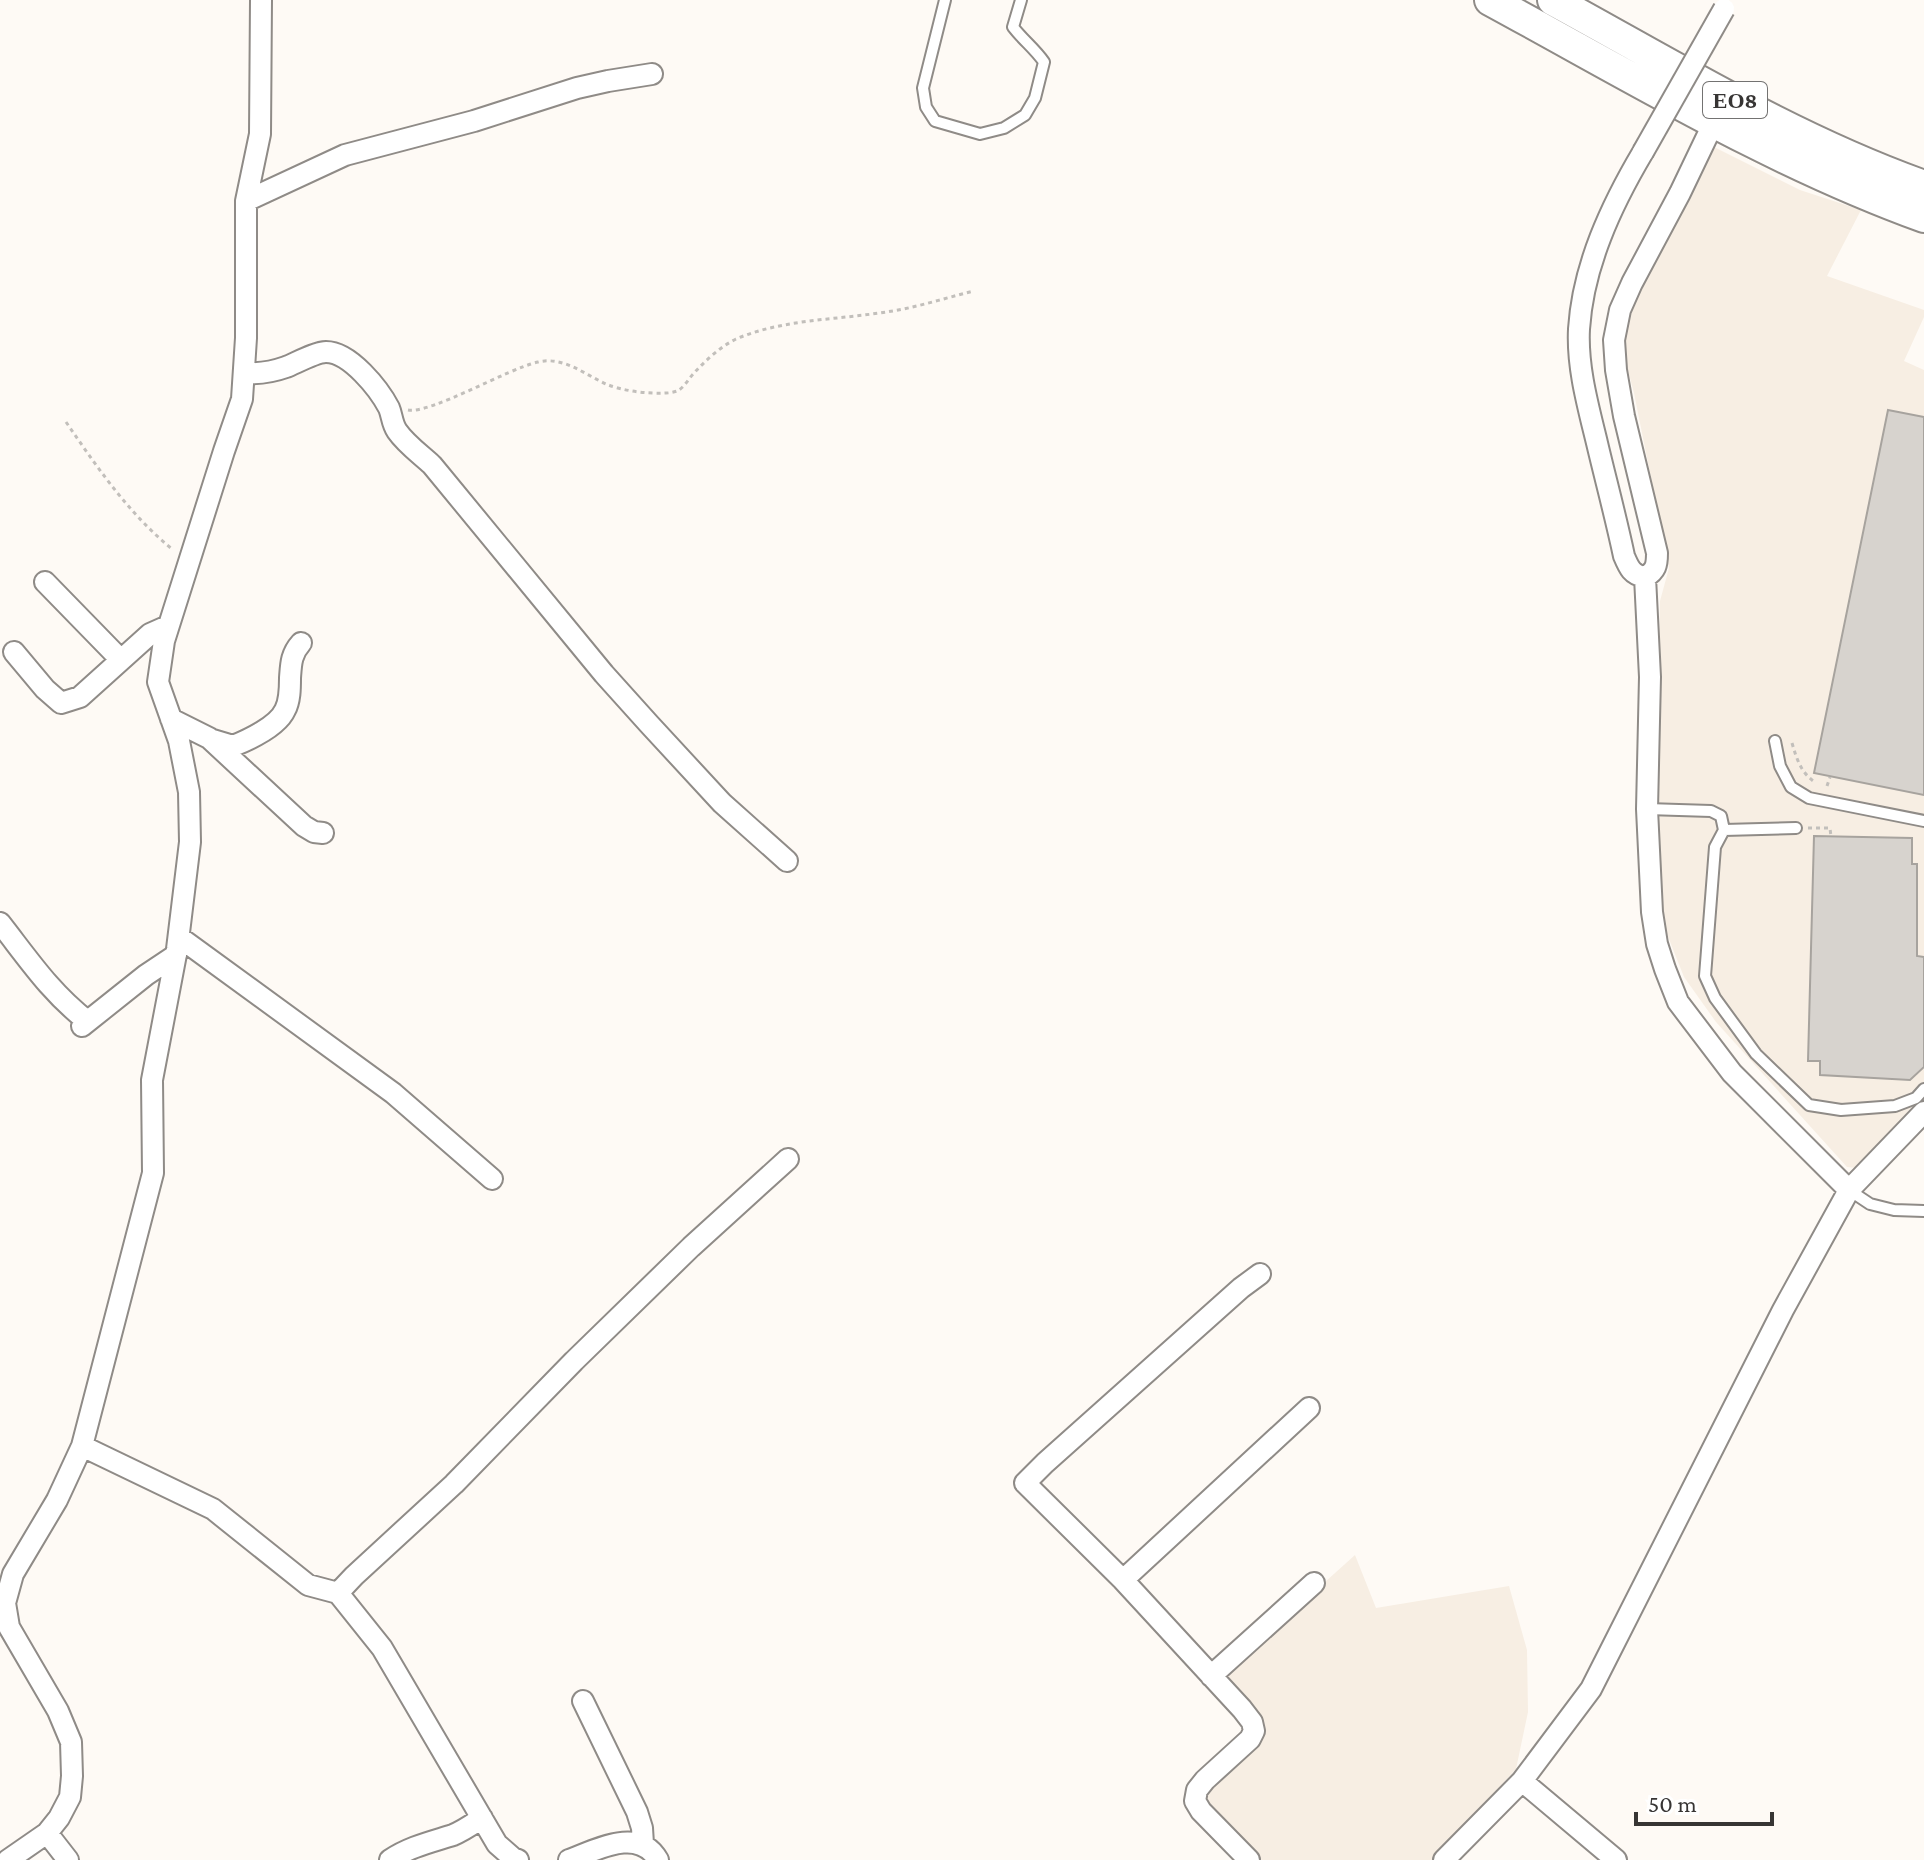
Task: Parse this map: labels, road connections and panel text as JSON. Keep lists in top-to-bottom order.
{
  "streets": {
    "main road": ["ΕΟ8"]
  },
  "scale_bar": "50 m"
}
